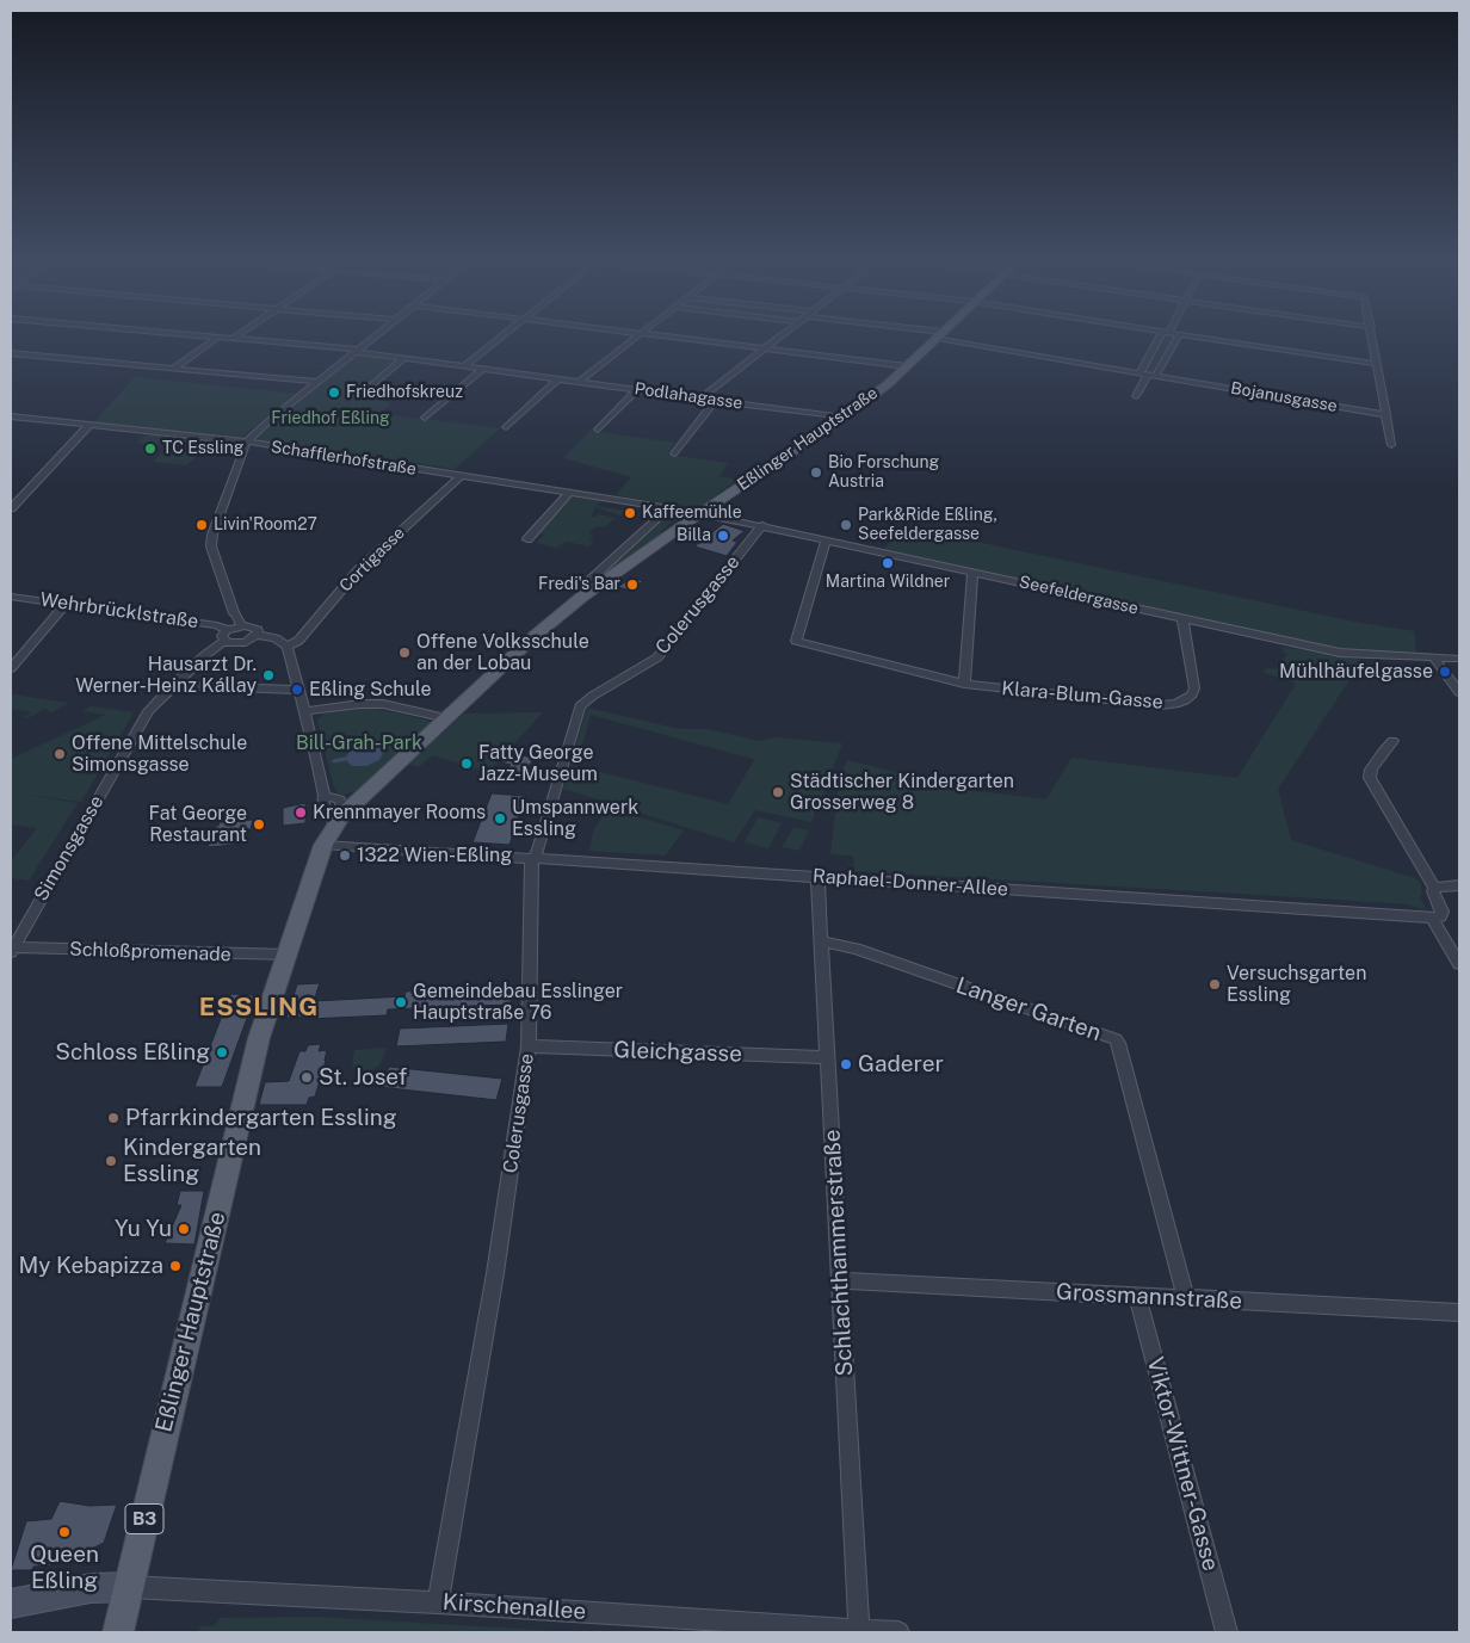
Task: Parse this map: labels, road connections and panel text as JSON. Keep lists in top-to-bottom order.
{
  "streets": {
    "main road": ["Eßlinger Hauptstraße", "B3"],
    "street": [
      "Podlahagasse",
      "Bojanusgasse",
      "Schafflerhofstraße",
      "Cortigasse",
      "Seefeldergasse",
      "Colerusgasse",
      "Wehrbrücklstraße",
      "Klara-Blum-Gasse",
      "Simonsgasse",
      "Raphael-Donner-Allee",
      "Schloßpromenade",
      "Langer Garten",
      "Gleichgasse",
      "Schlachthammerstraße",
      "Grossmannstraße",
      "Viktor-Wittner-Gasse",
      "Kirschenallee"
    ]
  },
  "crossings": [
    ["Podlahagasse", "Eßlinger Hauptstraße"],
    ["Eßlinger Hauptstraße", "Schafflerhofstraße"],
    ["Eßlinger Hauptstraße", "Seefeldergasse"],
    ["Eßlinger Hauptstraße", "Raphael-Donner-Allee"],
    ["Eßlinger Hauptstraße", "Schloßpromenade"],
    ["Eßlinger Hauptstraße", "Kirschenallee"],
    ["Schafflerhofstraße", "Cortigasse"],
    ["Schafflerhofstraße", "Seefeldergasse"],
    ["Seefeldergasse", "Colerusgasse"],
    ["Seefeldergasse", "Klara-Blum-Gasse"],
    ["Colerusgasse", "Raphael-Donner-Allee"],
    ["Colerusgasse", "Gleichgasse"],
    ["Colerusgasse", "Kirschenallee"],
    ["Wehrbrücklstraße", "Simonsgasse"],
    ["Simonsgasse", "Schloßpromenade"],
    ["Raphael-Donner-Allee", "Schlachthammerstraße"],
    ["Langer Garten", "Schlachthammerstraße"],
    ["Langer Garten", "Grossmannstraße"],
    ["Gleichgasse", "Schlachthammerstraße"],
    ["Schlachthammerstraße", "Grossmannstraße"],
    ["Schlachthammerstraße", "Kirschenallee"],
    ["Grossmannstraße", "Viktor-Wittner-Gasse"]
  ],
  "districts": ["ESSLING"],
  "parks": ["Friedhof Eßling", "Bill-Grah-Park"],
  "places": [
    "Friedhofskreuz",
    "TC Essling",
    "Bio Forschung Austria",
    "Kaffeemühle",
    "Livin'Room27",
    "Park&Ride Eßling, Seefeldergasse",
    "Billa",
    "Martina Wildner",
    "Fredi's Bar",
    "Offene Volksschule an der Lobau",
    "Mühlhäufelgasse",
    "Hausarzt Dr. Werner-Heinz Kállay",
    "Eßling Schule",
    "Offene Mittelschule Simonsgasse",
    "Fatty George Jazz-Museum",
    "Städtischer Kindergarten Grosserweg 8",
    "Krennmayer Rooms",
    "Umspannwerk Essling",
    "Fat George Restaurant",
    "1322 Wien-Eßling",
    "Versuchsgarten Essling",
    "Gemeindebau Esslinger Hauptstraße 76",
    "Schloss Eßling",
    "Gaderer",
    "St. Josef",
    "Pfarrkindergarten Essling",
    "Kindergarten Essling",
    "Yu Yu",
    "My Kebapizza",
    "Queen Eßling"
  ]
}
